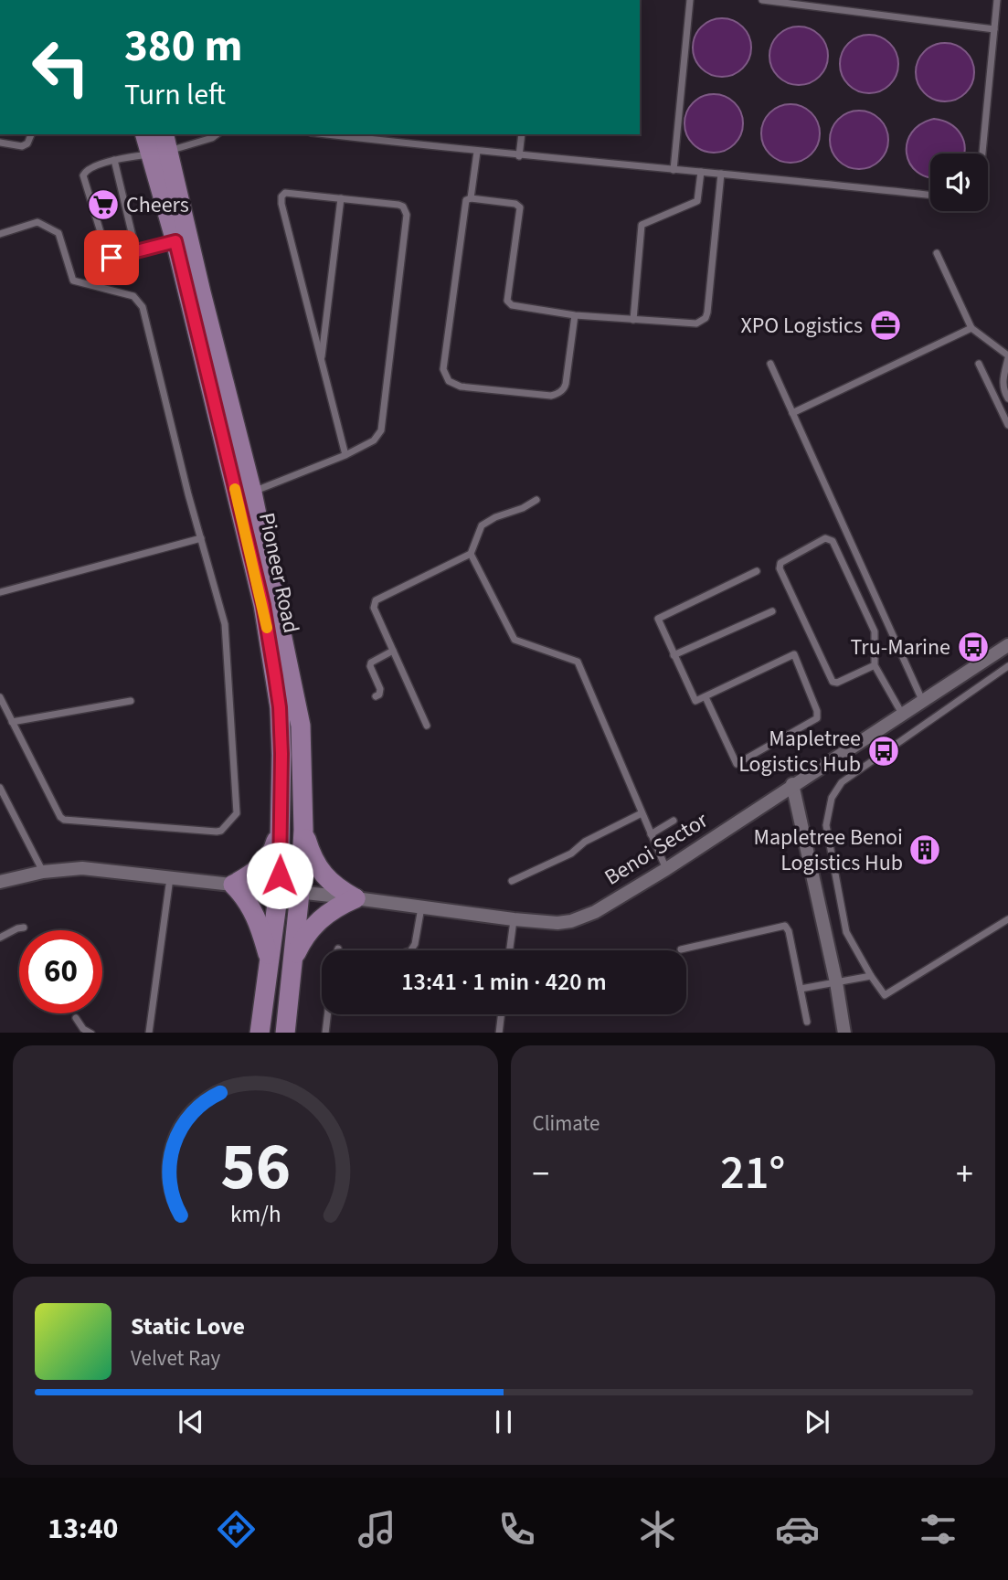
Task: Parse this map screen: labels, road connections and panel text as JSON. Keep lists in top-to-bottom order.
{
  "streets": {
    "main road": ["Pioneer Road"],
    "street": ["Benoi Sector"]
  },
  "crossings": [
    ["Pioneer Road", "Benoi Sector"]
  ],
  "places": {
    "supermarket": ["Cheers"],
    "office": ["XPO Logistics"],
    "bus stop": ["Tru-Marine", "Mapletree Logistics Hub"],
    "building": ["Mapletree Benoi Logistics Hub"]
  },
  "page": {
    "turn": ["380 m", "Turn left"],
    "limit": "60",
    "trip": "13:41 · 1 min · 420 m",
    "tile": "Climate",
    "heat": ["−", "21°", "+"],
    "song": ["Static Love", "Velvet Ray"],
    "tabs": "13:40",
    "gauge": ["56", "km/h"]
  }
}
